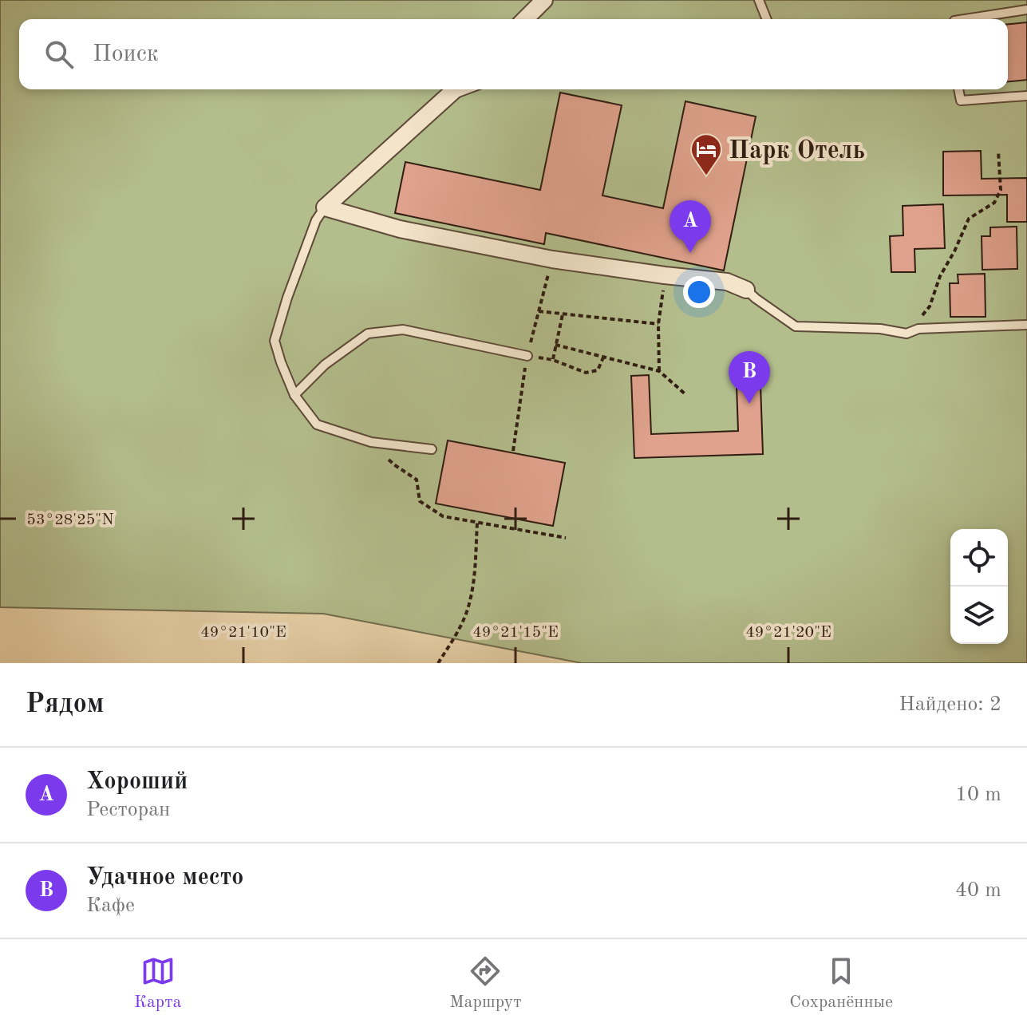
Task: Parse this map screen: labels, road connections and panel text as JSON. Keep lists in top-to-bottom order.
{
  "places": {
    "hotel": ["Парк Отель"]
  },
  "page": {
    "search": "Поиск",
    "pins": ["A", "B"],
    "heading": ["Рядом", "Найдено: 2"],
    "list": [
      {
        "mark": "A",
        "name": "Хороший",
        "note": "Ресторан",
        "value": "10 m"
      },
      {
        "mark": "B",
        "name": "Удачное место",
        "note": "Кафе",
        "value": "40 m"
      }
    ],
    "nav": ["Карта", "Маршрут", "Сохранённые"]
  },
  "coordinates": [
    "53°28'25\"N",
    "49°21'10\"E",
    "49°21'15\"E",
    "49°21'20\"E"
  ]
}
